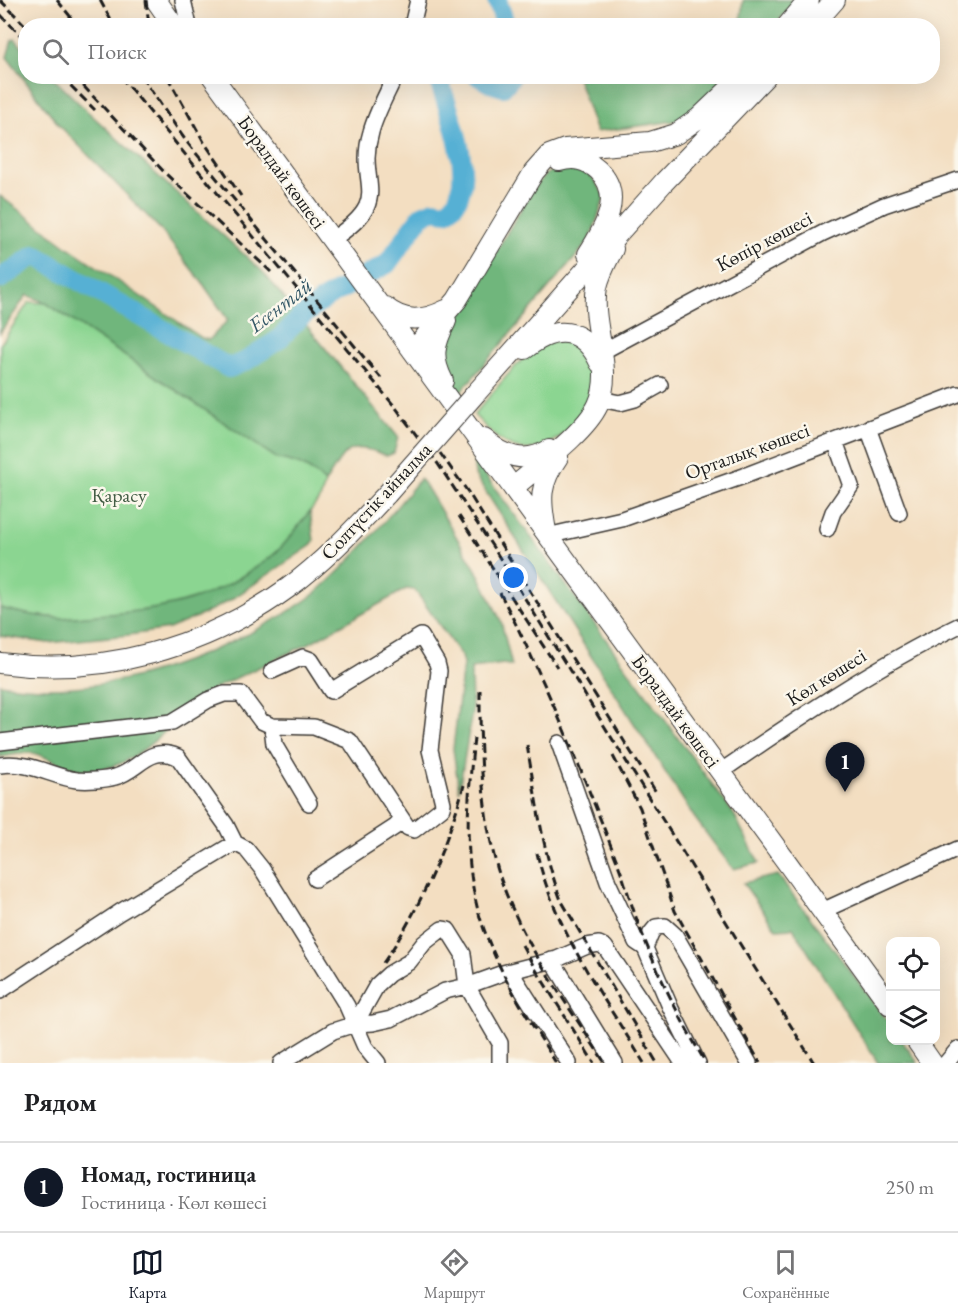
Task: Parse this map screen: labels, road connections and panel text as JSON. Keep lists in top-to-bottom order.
{
  "streets": {
    "main road": ["Боралдай көшесі", "Солтүстік айналма"],
    "street": ["Көпір көшесі", "Орталық көшесі", "Көл көшесі"]
  },
  "crossings": [
    ["Боралдай көшесі", "Орталық көшесі"],
    ["Боралдай көшесі", "Көл көшесі"]
  ],
  "water": ["Есентай"],
  "parks": ["Қарасу"],
  "page": {
    "search": "Поиск",
    "pins": "1",
    "heading": "Рядом",
    "list": [
      {
        "mark": "1",
        "name": "Номад, гостиница",
        "note": "Гостиница · Көл көшесі",
        "value": "250 m"
      }
    ],
    "nav": ["Карта", "Маршрут", "Сохранённые"]
  }
}
